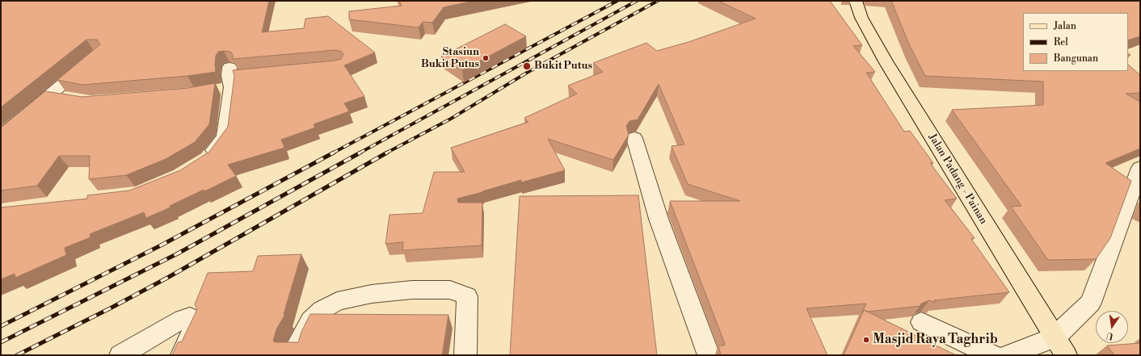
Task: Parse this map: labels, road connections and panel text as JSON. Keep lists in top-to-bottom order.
{
  "streets": {
    "main road": ["Jalan Padang - Painan"]
  },
  "places": ["Stasiun Bukit Putus", "Bukit Putus", "Masjid Raya Taghrib"],
  "legend": ["Jalan", "Rel", "Bangunan"],
  "north": "bottom"
}
